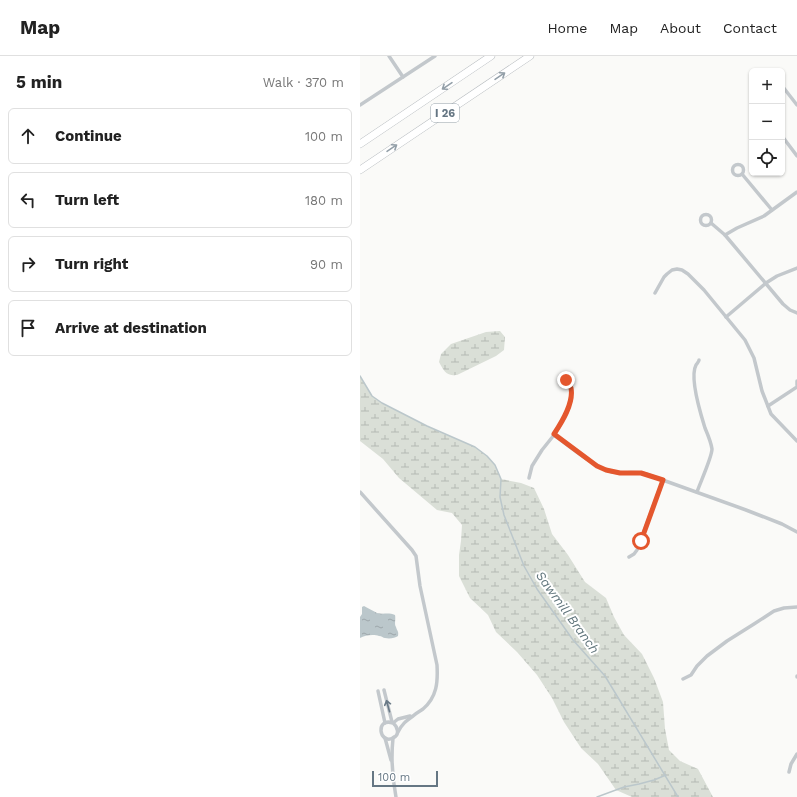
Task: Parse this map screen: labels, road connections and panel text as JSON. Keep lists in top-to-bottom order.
{
  "streets": {
    "highway": ["I 26"]
  },
  "water": ["Sawmill Branch"],
  "scale_bar": "100 m",
  "page": {
    "header": "Map",
    "nav": [
      "Home",
      "Map",
      "About",
      "Contact"
    ],
    "heading": ["5 min", "Walk · 370 m"],
    "map_buttons": ["+", "−"],
    "list": [
      ["Continue", "100 m"],
      ["Turn left", "180 m"],
      ["Turn right", "90 m"],
      "Arrive at destination"
    ],
    "scale": "100 m"
  }
}
